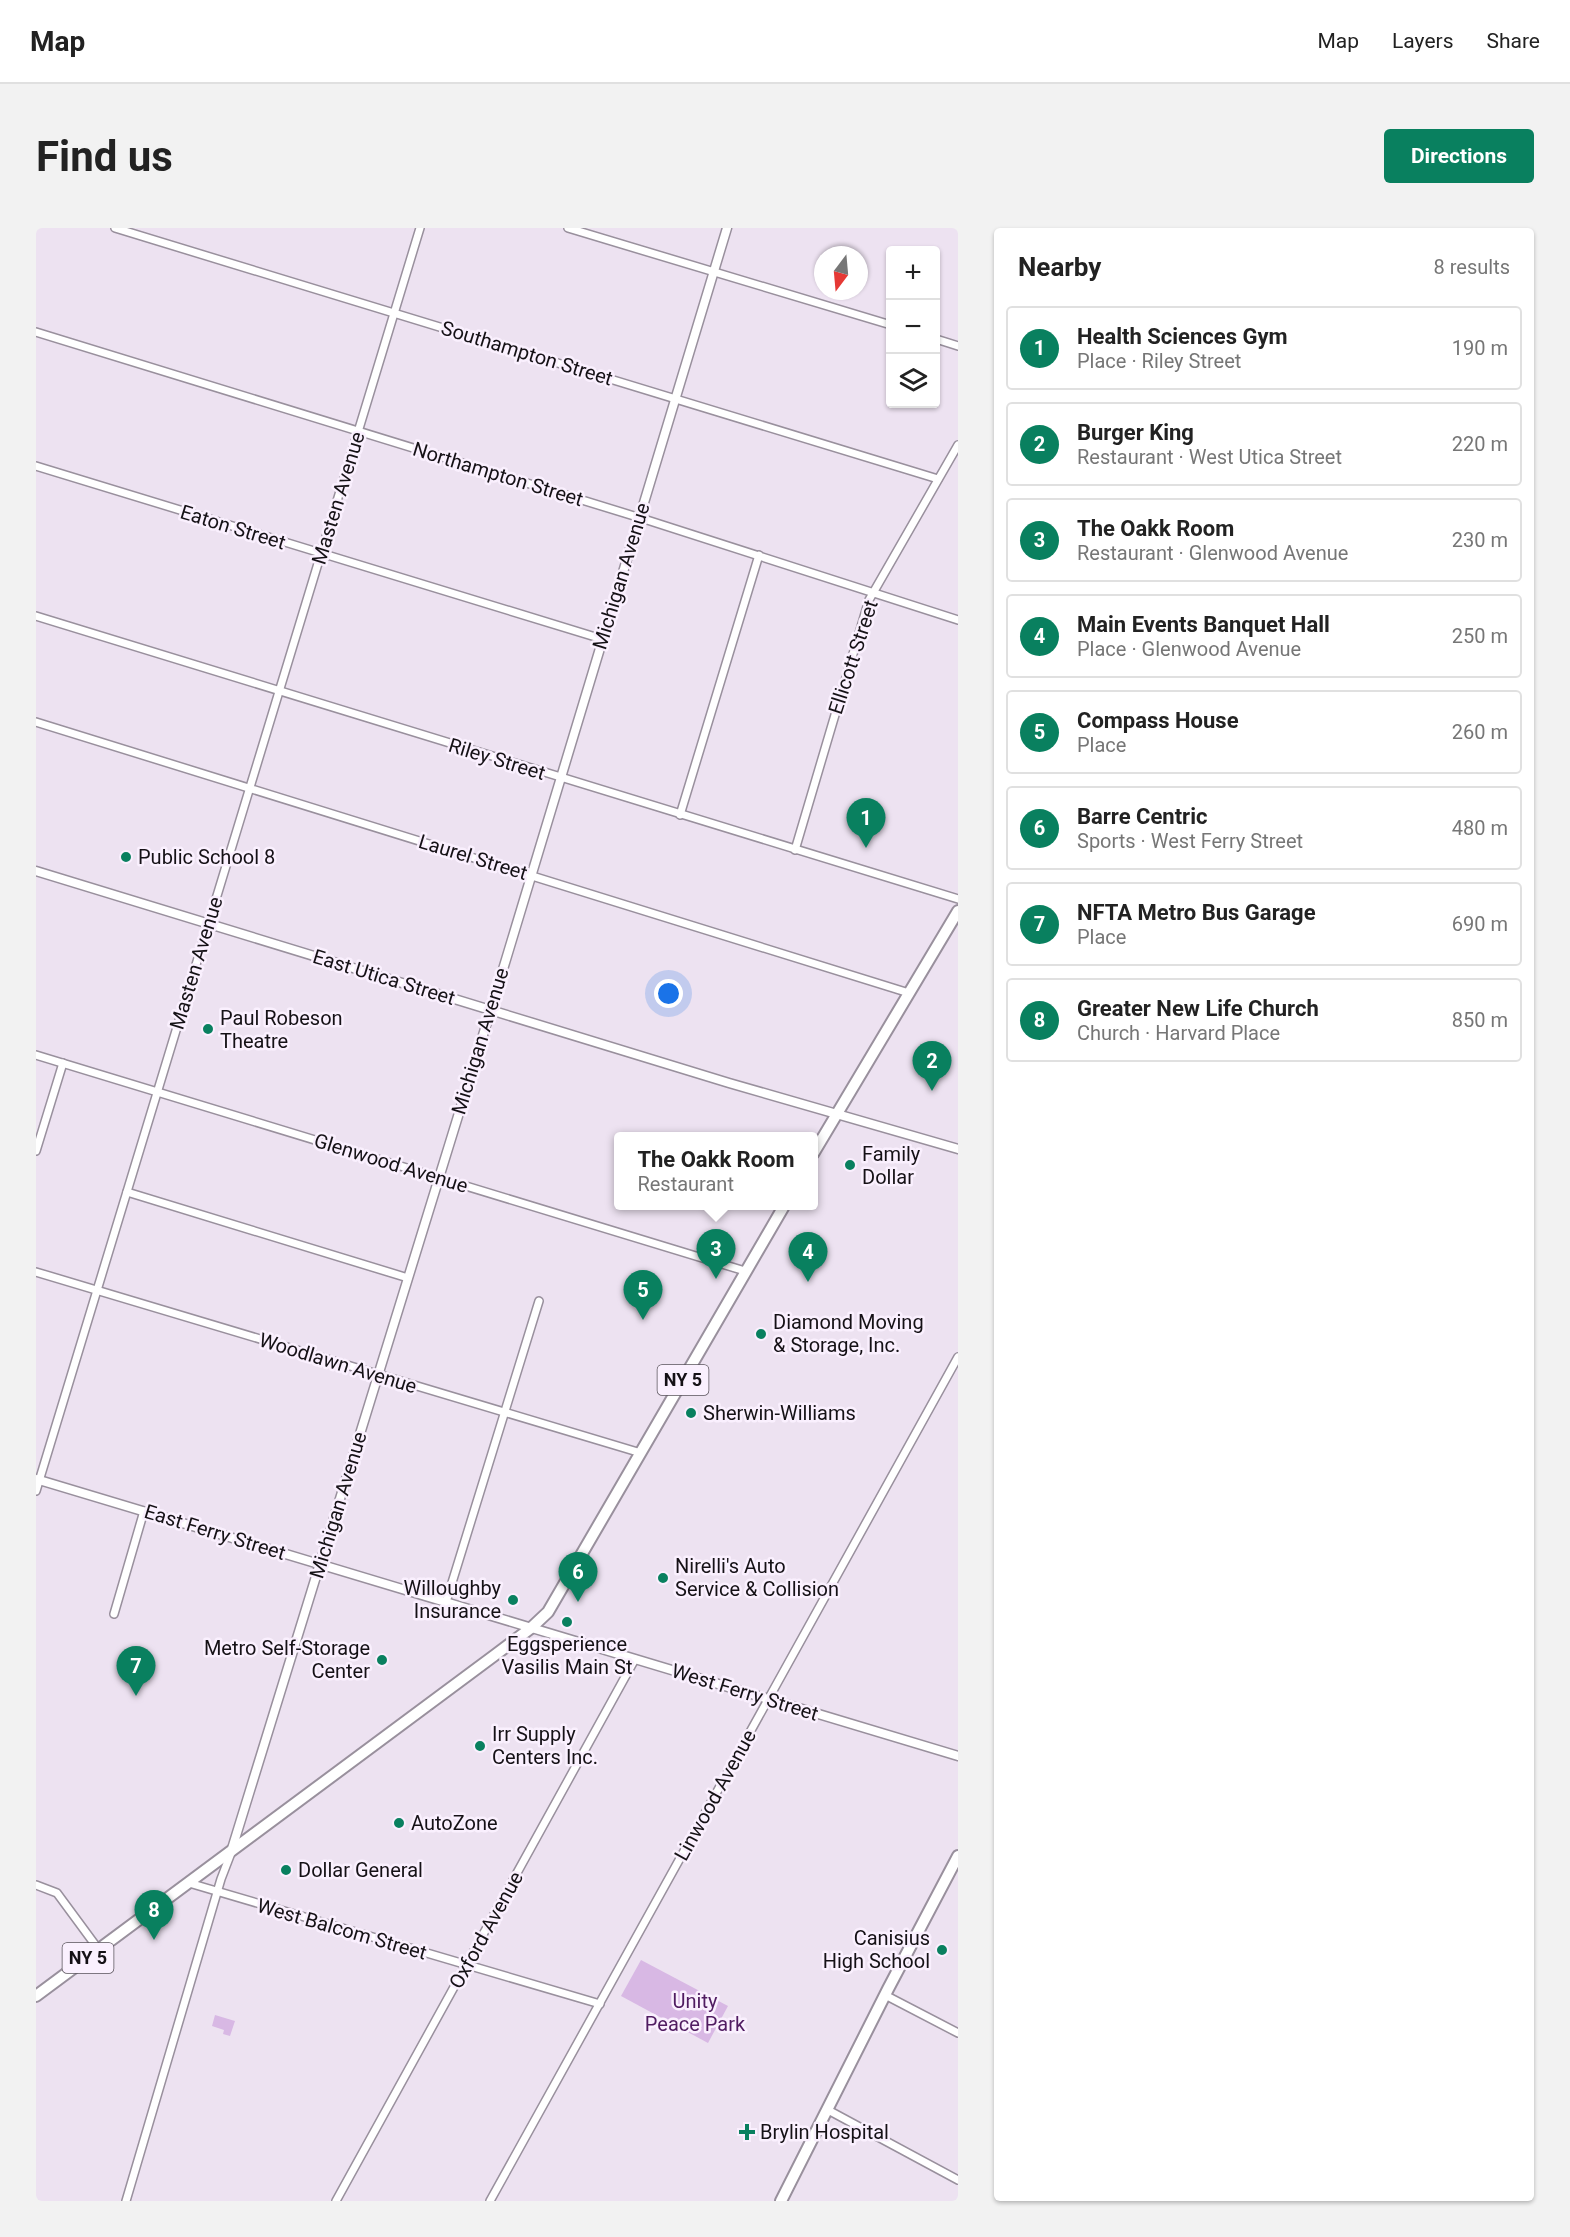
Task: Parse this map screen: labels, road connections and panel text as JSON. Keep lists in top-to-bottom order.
{
  "streets": {
    "main road": ["NY 5"],
    "street": [
      "Southampton Street",
      "Northampton Street",
      "Masten Avenue",
      "Eaton Street",
      "Michigan Avenue",
      "Ellicott Street",
      "Riley Street",
      "Laurel Street",
      "East Utica Street",
      "Glenwood Avenue",
      "Woodlawn Avenue",
      "East Ferry Street",
      "West Ferry Street",
      "Linwood Avenue",
      "West Balcom Street",
      "Oxford Avenue"
    ]
  },
  "crossings": [
    ["Southampton Street", "Masten Avenue"],
    ["Southampton Street", "Michigan Avenue"],
    ["Southampton Street", "Ellicott Street"],
    ["Northampton Street", "Masten Avenue"],
    ["Northampton Street", "Michigan Avenue"],
    ["Northampton Street", "Ellicott Street"],
    ["Masten Avenue", "Eaton Street"],
    ["Masten Avenue", "Riley Street"],
    ["Masten Avenue", "Laurel Street"],
    ["Masten Avenue", "East Utica Street"],
    ["Masten Avenue", "Glenwood Avenue"],
    ["Masten Avenue", "Woodlawn Avenue"],
    ["Masten Avenue", "East Ferry Street"],
    ["Eaton Street", "Michigan Avenue"],
    ["Michigan Avenue", "Riley Street"],
    ["Michigan Avenue", "Laurel Street"],
    ["Michigan Avenue", "East Utica Street"],
    ["Michigan Avenue", "Glenwood Avenue"],
    ["Michigan Avenue", "Woodlawn Avenue"],
    ["Michigan Avenue", "NY 5"],
    ["Michigan Avenue", "East Ferry Street"],
    ["Ellicott Street", "Riley Street"],
    ["Glenwood Avenue", "NY 5"],
    ["Woodlawn Avenue", "NY 5"],
    ["NY 5", "East Ferry Street"],
    ["NY 5", "West Ferry Street"],
    ["NY 5", "West Balcom Street"],
    ["East Ferry Street", "West Ferry Street"],
    ["West Ferry Street", "Linwood Avenue"],
    ["West Ferry Street", "Oxford Avenue"],
    ["Linwood Avenue", "West Balcom Street"],
    ["West Balcom Street", "Oxford Avenue"]
  ],
  "parks": ["Unity Peace Park"],
  "places": {
    "other": [
      "Public School 8",
      "Paul Robeson Theatre",
      "Family Dollar",
      "Diamond Moving & Storage, Inc.",
      "Sherwin-Williams",
      "Nirelli's Auto Service & Collision",
      "Willoughby Insurance",
      "Eggsperience Vasilis Main St",
      "Metro Self-Storage Center",
      "Irr Supply Centers Inc.",
      "AutoZone",
      "Dollar General",
      "Canisius High School"
    ],
    "health": ["Brylin Hospital"]
  },
  "north": "bottom",
  "page": {
    "header": "Map",
    "nav": ["Map", "Layers", "Share"],
    "buttons": "Directions",
    "title": "Find us",
    "heading": ["Nearby", "8 results"],
    "map_buttons": ["+", "−"],
    "list": [
      {
        "mark": "1",
        "name": "Health Sciences Gym",
        "note": "Place · Riley Street",
        "value": "190 m"
      },
      {
        "mark": "2",
        "name": "Burger King",
        "note": "Restaurant · West Utica Street",
        "value": "220 m"
      },
      {
        "mark": "3",
        "name": "The Oakk Room",
        "note": "Restaurant · Glenwood Avenue",
        "value": "230 m"
      },
      {
        "mark": "4",
        "name": "Main Events Banquet Hall",
        "note": "Place · Glenwood Avenue",
        "value": "250 m"
      },
      {
        "mark": "5",
        "name": "Compass House",
        "note": "Place",
        "value": "260 m"
      },
      {
        "mark": "6",
        "name": "Barre Centric",
        "note": "Sports · West Ferry Street",
        "value": "480 m"
      },
      {
        "mark": "7",
        "name": "NFTA Metro Bus Garage",
        "note": "Place",
        "value": "690 m"
      },
      {
        "mark": "8",
        "name": "Greater New Life Church",
        "note": "Church · Harvard Place",
        "value": "850 m"
      }
    ],
    "pins": [
      "1",
      "2",
      "3",
      "4",
      "5",
      "6",
      "7",
      "8"
    ],
    "popup": ["The Oakk Room", "Restaurant"]
  }
}
